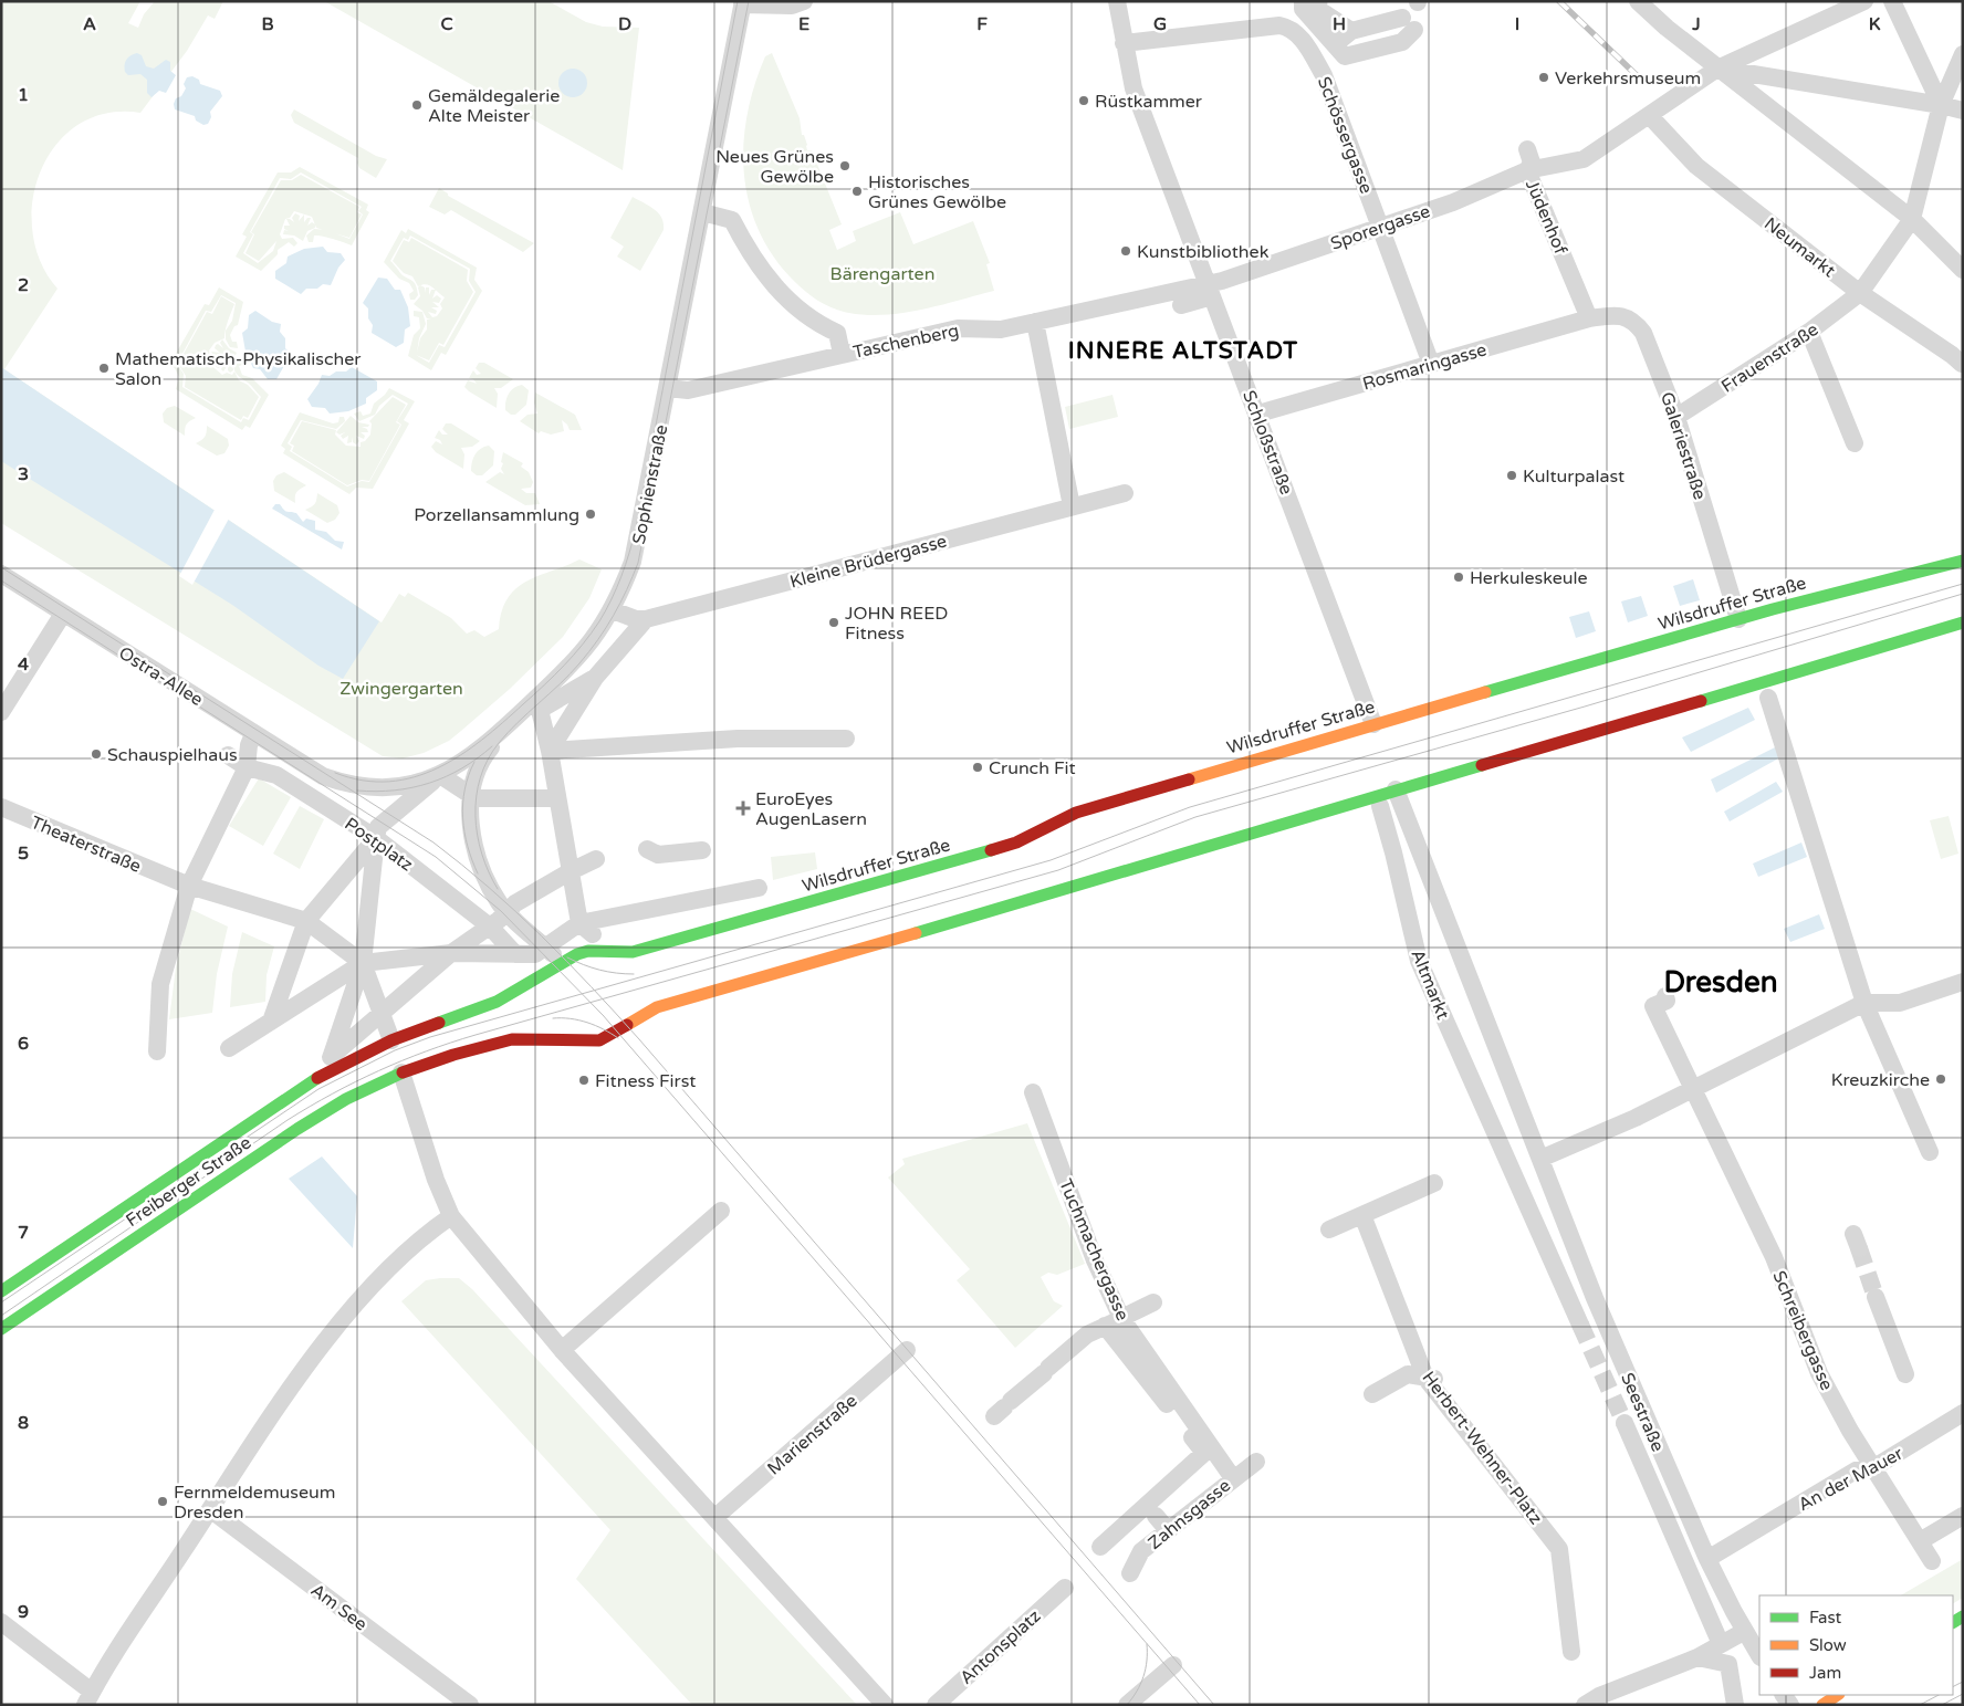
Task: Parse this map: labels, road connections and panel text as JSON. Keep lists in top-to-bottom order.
{
  "streets": {
    "street": [
      "Schössergasse",
      "Jüdenhof",
      "Sporergasse",
      "Neumarkt",
      "Taschenberg",
      "Frauenstraße",
      "Rosmaringasse",
      "Schloßstraße",
      "Galeriestraße",
      "Sophienstraße",
      "Kleine Brüdergasse",
      "Wilsdruffer Straße",
      "Ostra-Allee",
      "Theaterstraße",
      "Postplatz",
      "Altmarkt",
      "Freiberger Straße",
      "Tuchmachergasse",
      "Schreibergasse",
      "Seestraße",
      "Marienstraße",
      "Herbert-Wehner-Platz",
      "An der Mauer",
      "Zahnsgasse",
      "Am See",
      "Antonsplatz"
    ]
  },
  "crossings": [
    ["Schössergasse", "Sporergasse"],
    ["Schössergasse", "Rosmaringasse"],
    ["Schössergasse", "Schloßstraße"],
    ["Jüdenhof", "Sporergasse"],
    ["Jüdenhof", "Neumarkt"],
    ["Jüdenhof", "Rosmaringasse"],
    ["Jüdenhof", "Galeriestraße"],
    ["Sporergasse", "Taschenberg"],
    ["Sporergasse", "Schloßstraße"],
    ["Neumarkt", "Frauenstraße"],
    ["Taschenberg", "Schloßstraße"],
    ["Taschenberg", "Sophienstraße"],
    ["Frauenstraße", "Galeriestraße"],
    ["Rosmaringasse", "Schloßstraße"],
    ["Rosmaringasse", "Galeriestraße"],
    ["Schloßstraße", "Wilsdruffer Straße"],
    ["Galeriestraße", "Wilsdruffer Straße"],
    ["Sophienstraße", "Kleine Brüdergasse"],
    ["Sophienstraße", "Ostra-Allee"],
    ["Sophienstraße", "Postplatz"],
    ["Wilsdruffer Straße", "Postplatz"],
    ["Tuchmachergasse", "Zahnsgasse"],
    ["Schreibergasse", "An der Mauer"],
    ["Seestraße", "An der Mauer"]
  ],
  "districts": ["INNERE ALTSTADT", "Dresden"],
  "parks": ["Bärengarten", "Zwingergarten"],
  "places": {
    "other": [
      "Verkehrsmuseum",
      "Rüstkammer",
      "Gemäldegalerie Alte Meister",
      "Neues Grünes Gewölbe",
      "Historisches Grünes Gewölbe",
      "Kunstbibliothek",
      "Mathematisch-Physikalischer Salon",
      "Kulturpalast",
      "Porzellansammlung",
      "Herkuleskeule",
      "JOHN REED Fitness",
      "Schauspielhaus",
      "Crunch Fit",
      "Kreuzkirche",
      "Fitness First",
      "Fernmeldemuseum Dresden"
    ],
    "health": ["EuroEyes AugenLasern"]
  },
  "legend": ["Fast", "Slow", "Jam"],
  "grid": {
    "columns": [
      "A",
      "B",
      "C",
      "D",
      "E",
      "F",
      "G",
      "H",
      "I",
      "J",
      "K"
    ],
    "rows": [
      "1",
      "2",
      "3",
      "4",
      "5",
      "6",
      "7",
      "8",
      "9"
    ]
  }
}
